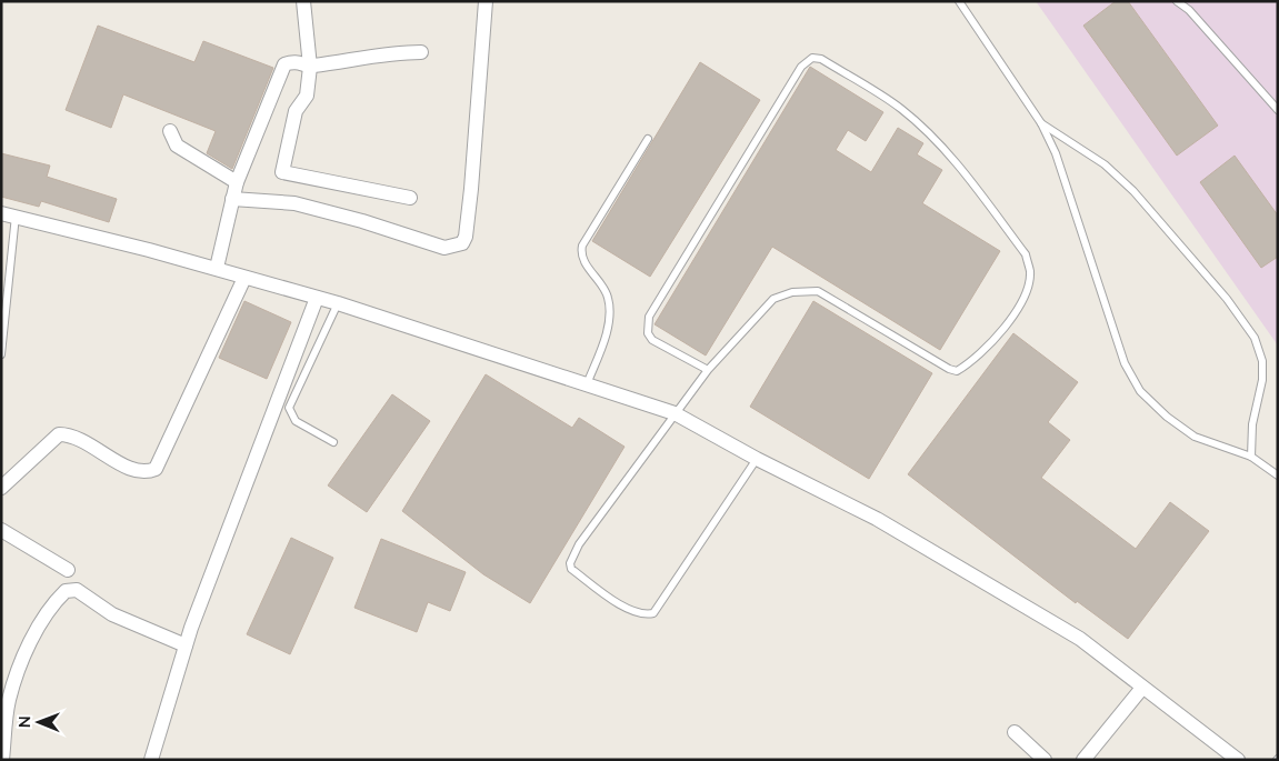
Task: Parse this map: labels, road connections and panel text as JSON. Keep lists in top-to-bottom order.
{
  "north": "left"
}
